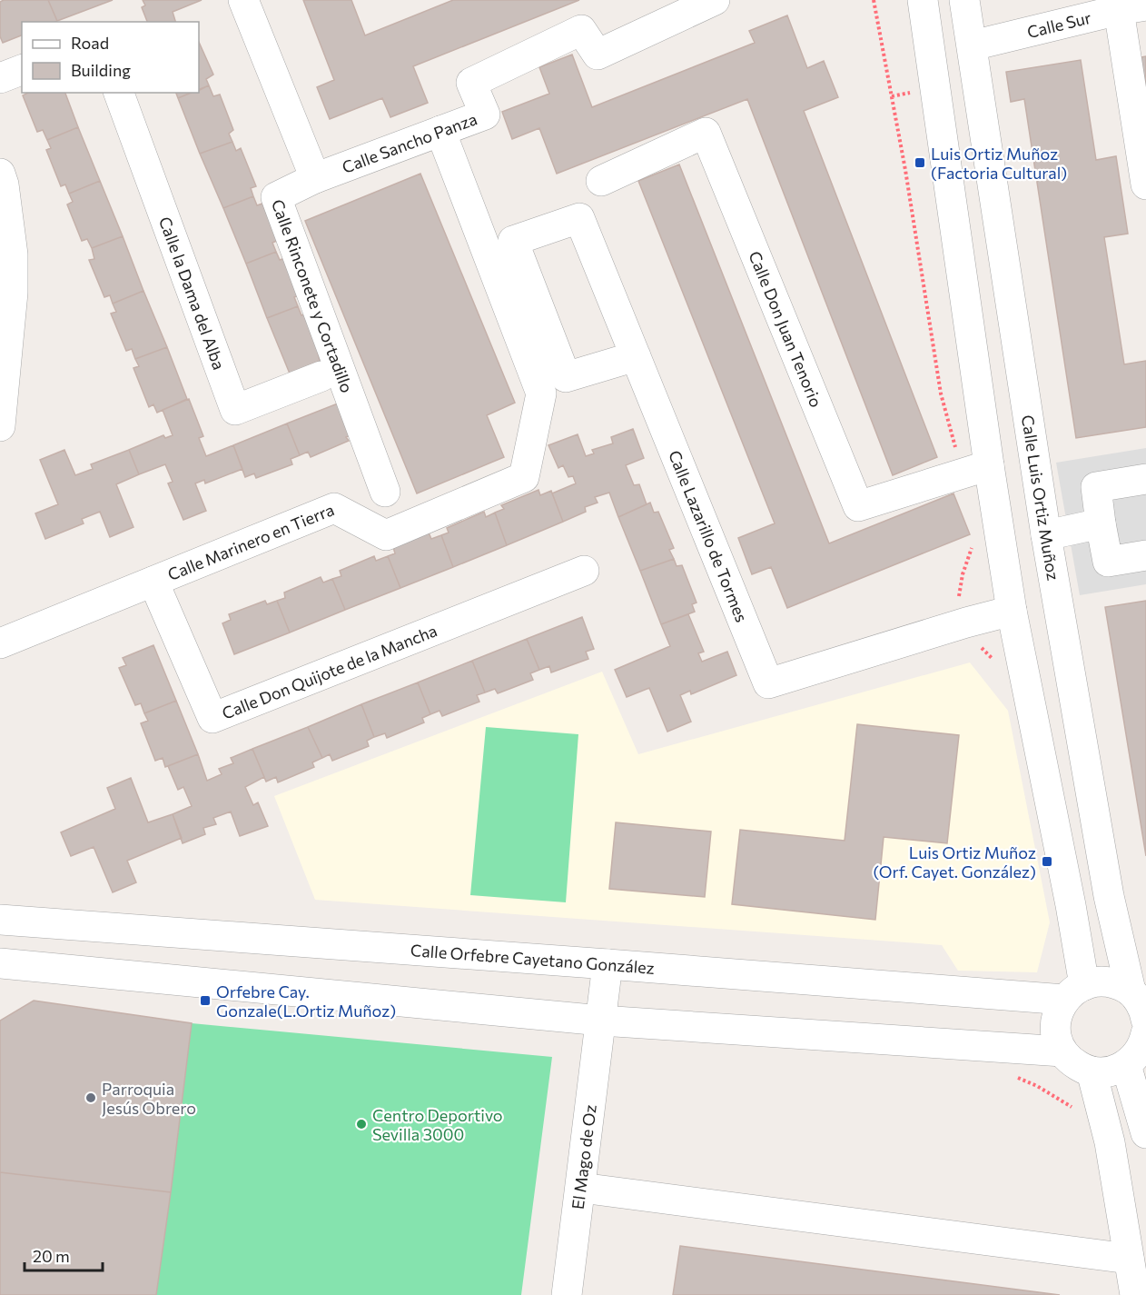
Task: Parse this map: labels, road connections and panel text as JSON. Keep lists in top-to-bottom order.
{
  "streets": {
    "street": [
      "Calle Sur",
      "Calle Sancho Panza",
      "Calle la Dama del Alba",
      "Calle Rinconete y Cortadillo",
      "Calle Don Juan Tenorio",
      "Calle Luis Ortiz Muñoz",
      "Calle Lazarillo de Tormes",
      "Calle Marinero en Tierra",
      "Calle Don Quijote de la Mancha",
      "Calle Orfebre Cayetano González",
      "El Mago de Oz"
    ]
  },
  "crossings": [
    ["Calle Sur", "Calle Luis Ortiz Muñoz"],
    ["Calle Sancho Panza", "Calle Rinconete y Cortadillo"],
    ["Calle Sancho Panza", "Calle Marinero en Tierra"],
    ["Calle Luis Ortiz Muñoz", "Calle Orfebre Cayetano González"],
    ["Calle Marinero en Tierra", "Calle Don Quijote de la Mancha"],
    ["Calle Orfebre Cayetano González", "El Mago de Oz"]
  ],
  "places": {
    "transit": ["Luis Ortiz Muñoz (Factoria Cultural)", "Luis Ortiz Muñoz (Orf. Cayet. González)", "Orfebre Cay. Gonzale(L.Ortiz Muñoz)"],
    "other": ["Parroquia Jesús Obrero", "Centro Deportivo Sevilla 3000"]
  },
  "legend": ["Road", "Building"],
  "scale_bar": "20 m"
}
